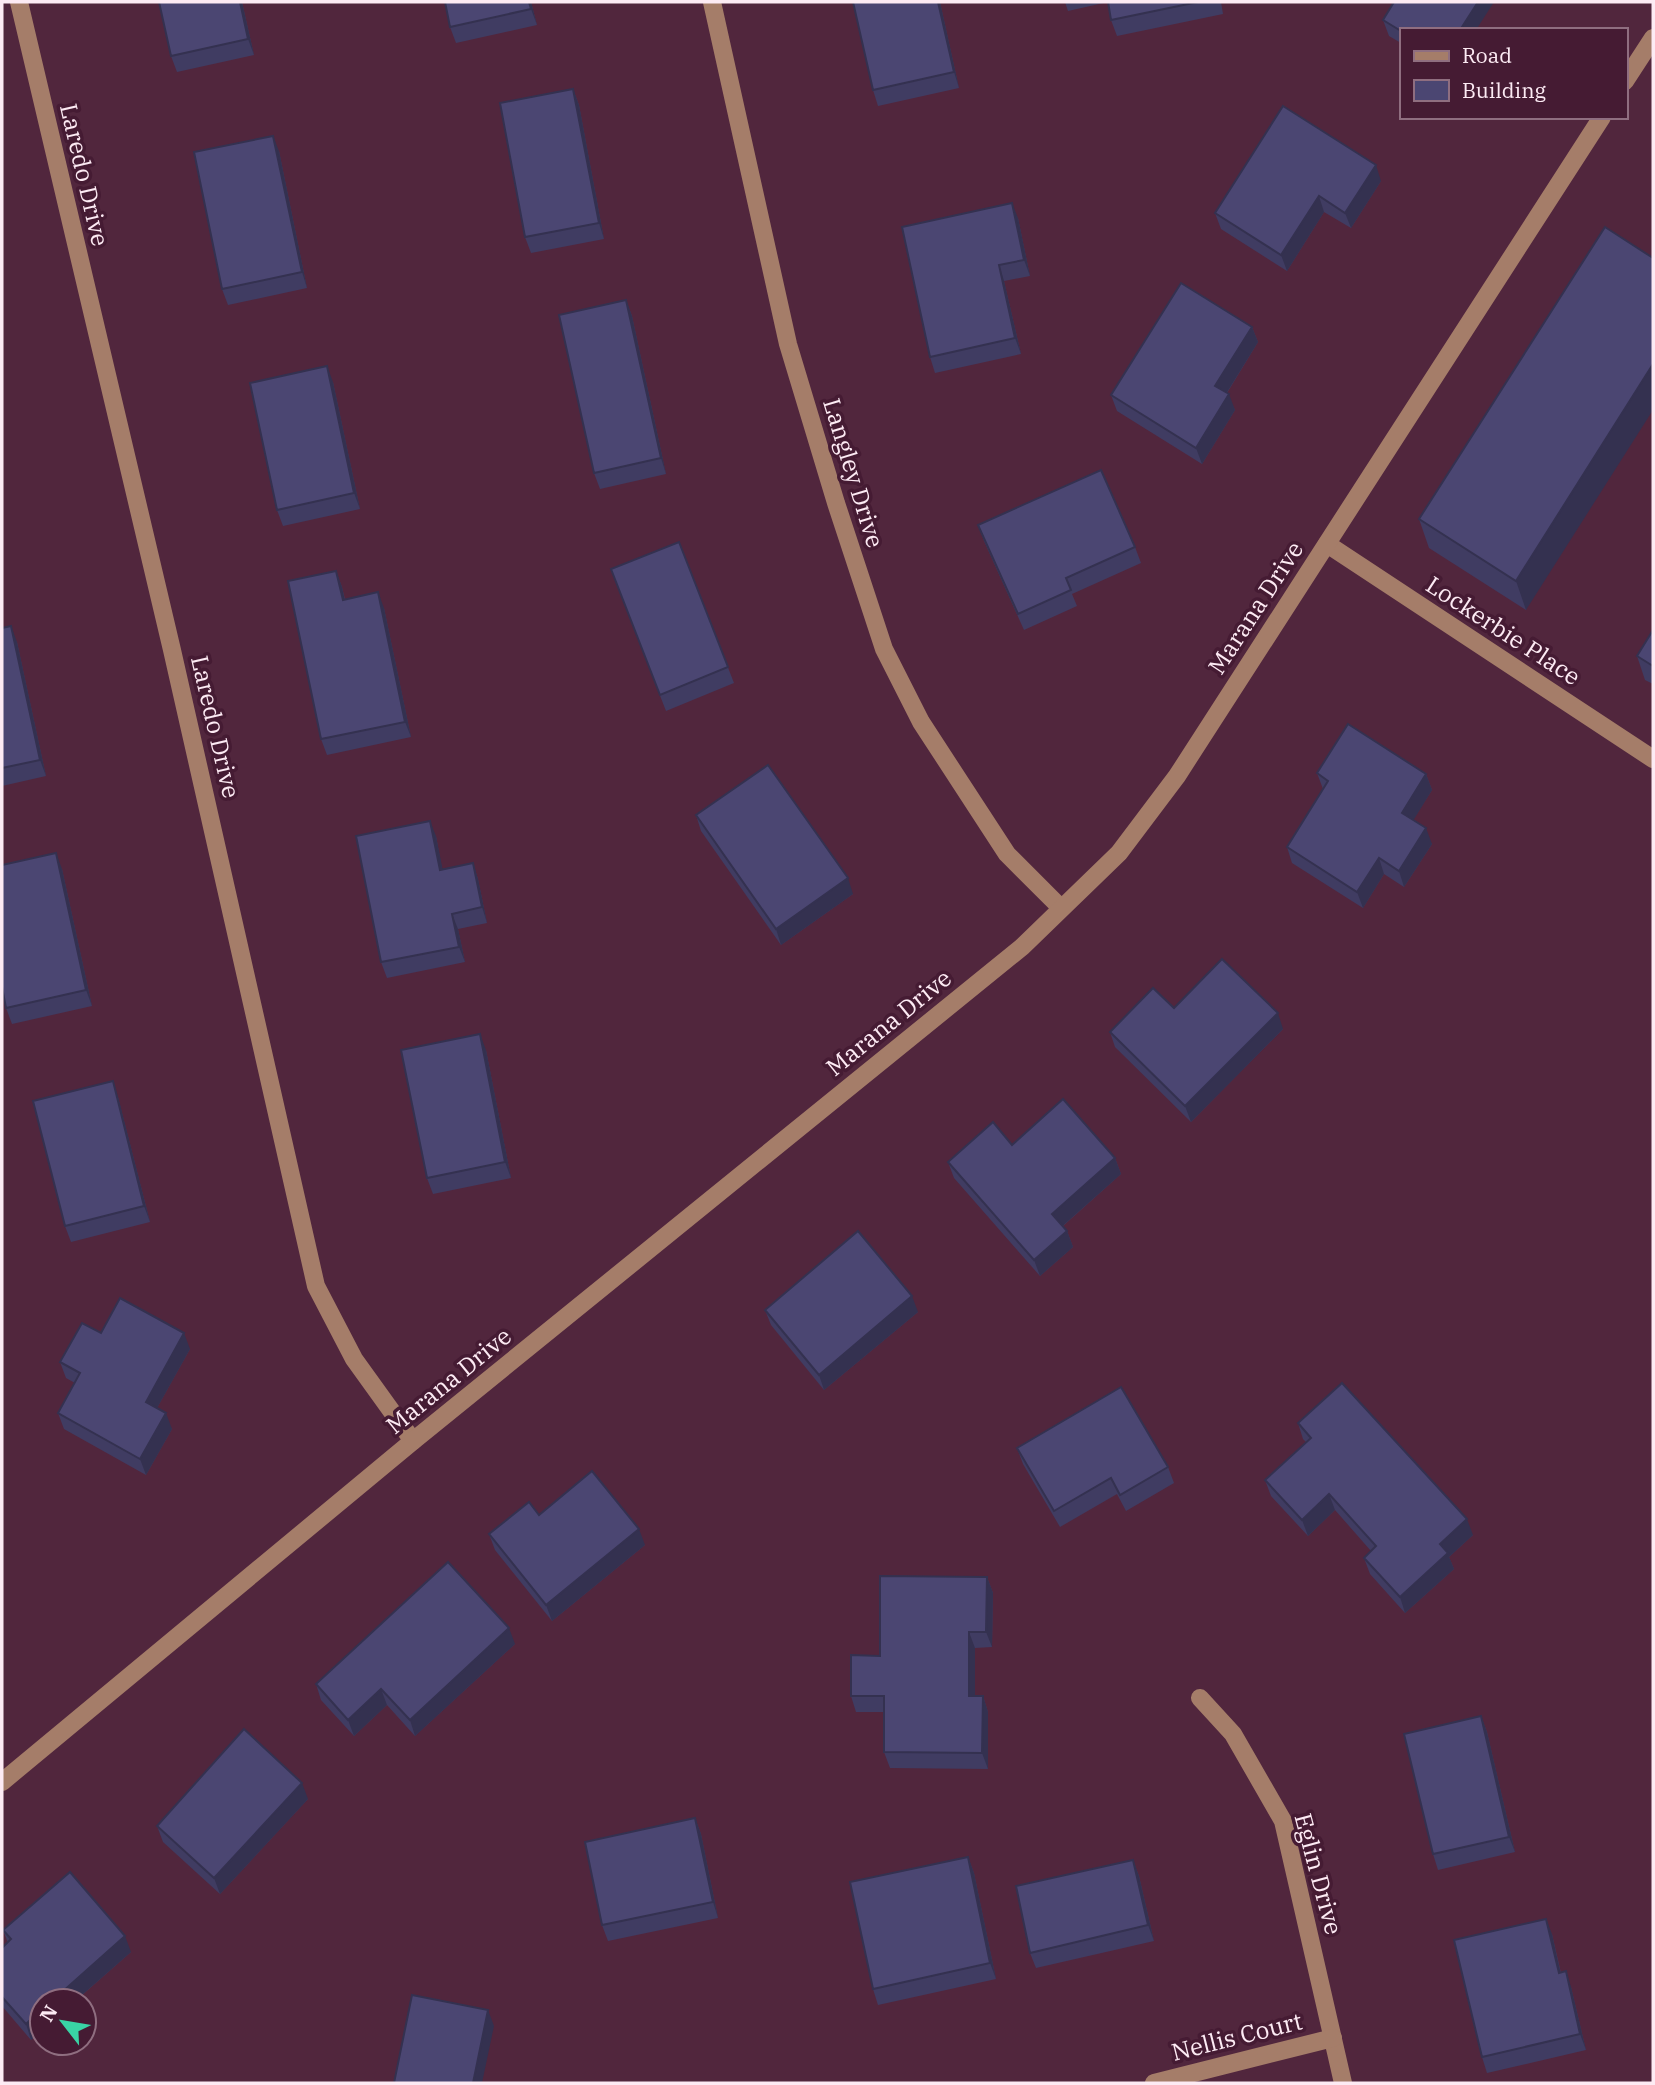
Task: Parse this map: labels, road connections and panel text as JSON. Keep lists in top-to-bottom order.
{
  "streets": {
    "street": [
      "Laredo Drive",
      "Langley Drive",
      "Marana Drive",
      "Lockerbie Place",
      "Eglin Drive",
      "Nellis Court"
    ]
  },
  "crossings": [
    ["Laredo Drive", "Marana Drive"],
    ["Langley Drive", "Marana Drive"],
    ["Marana Drive", "Lockerbie Place"],
    ["Eglin Drive", "Nellis Court"]
  ],
  "legend": ["Road", "Building"],
  "north": "top left"
}
